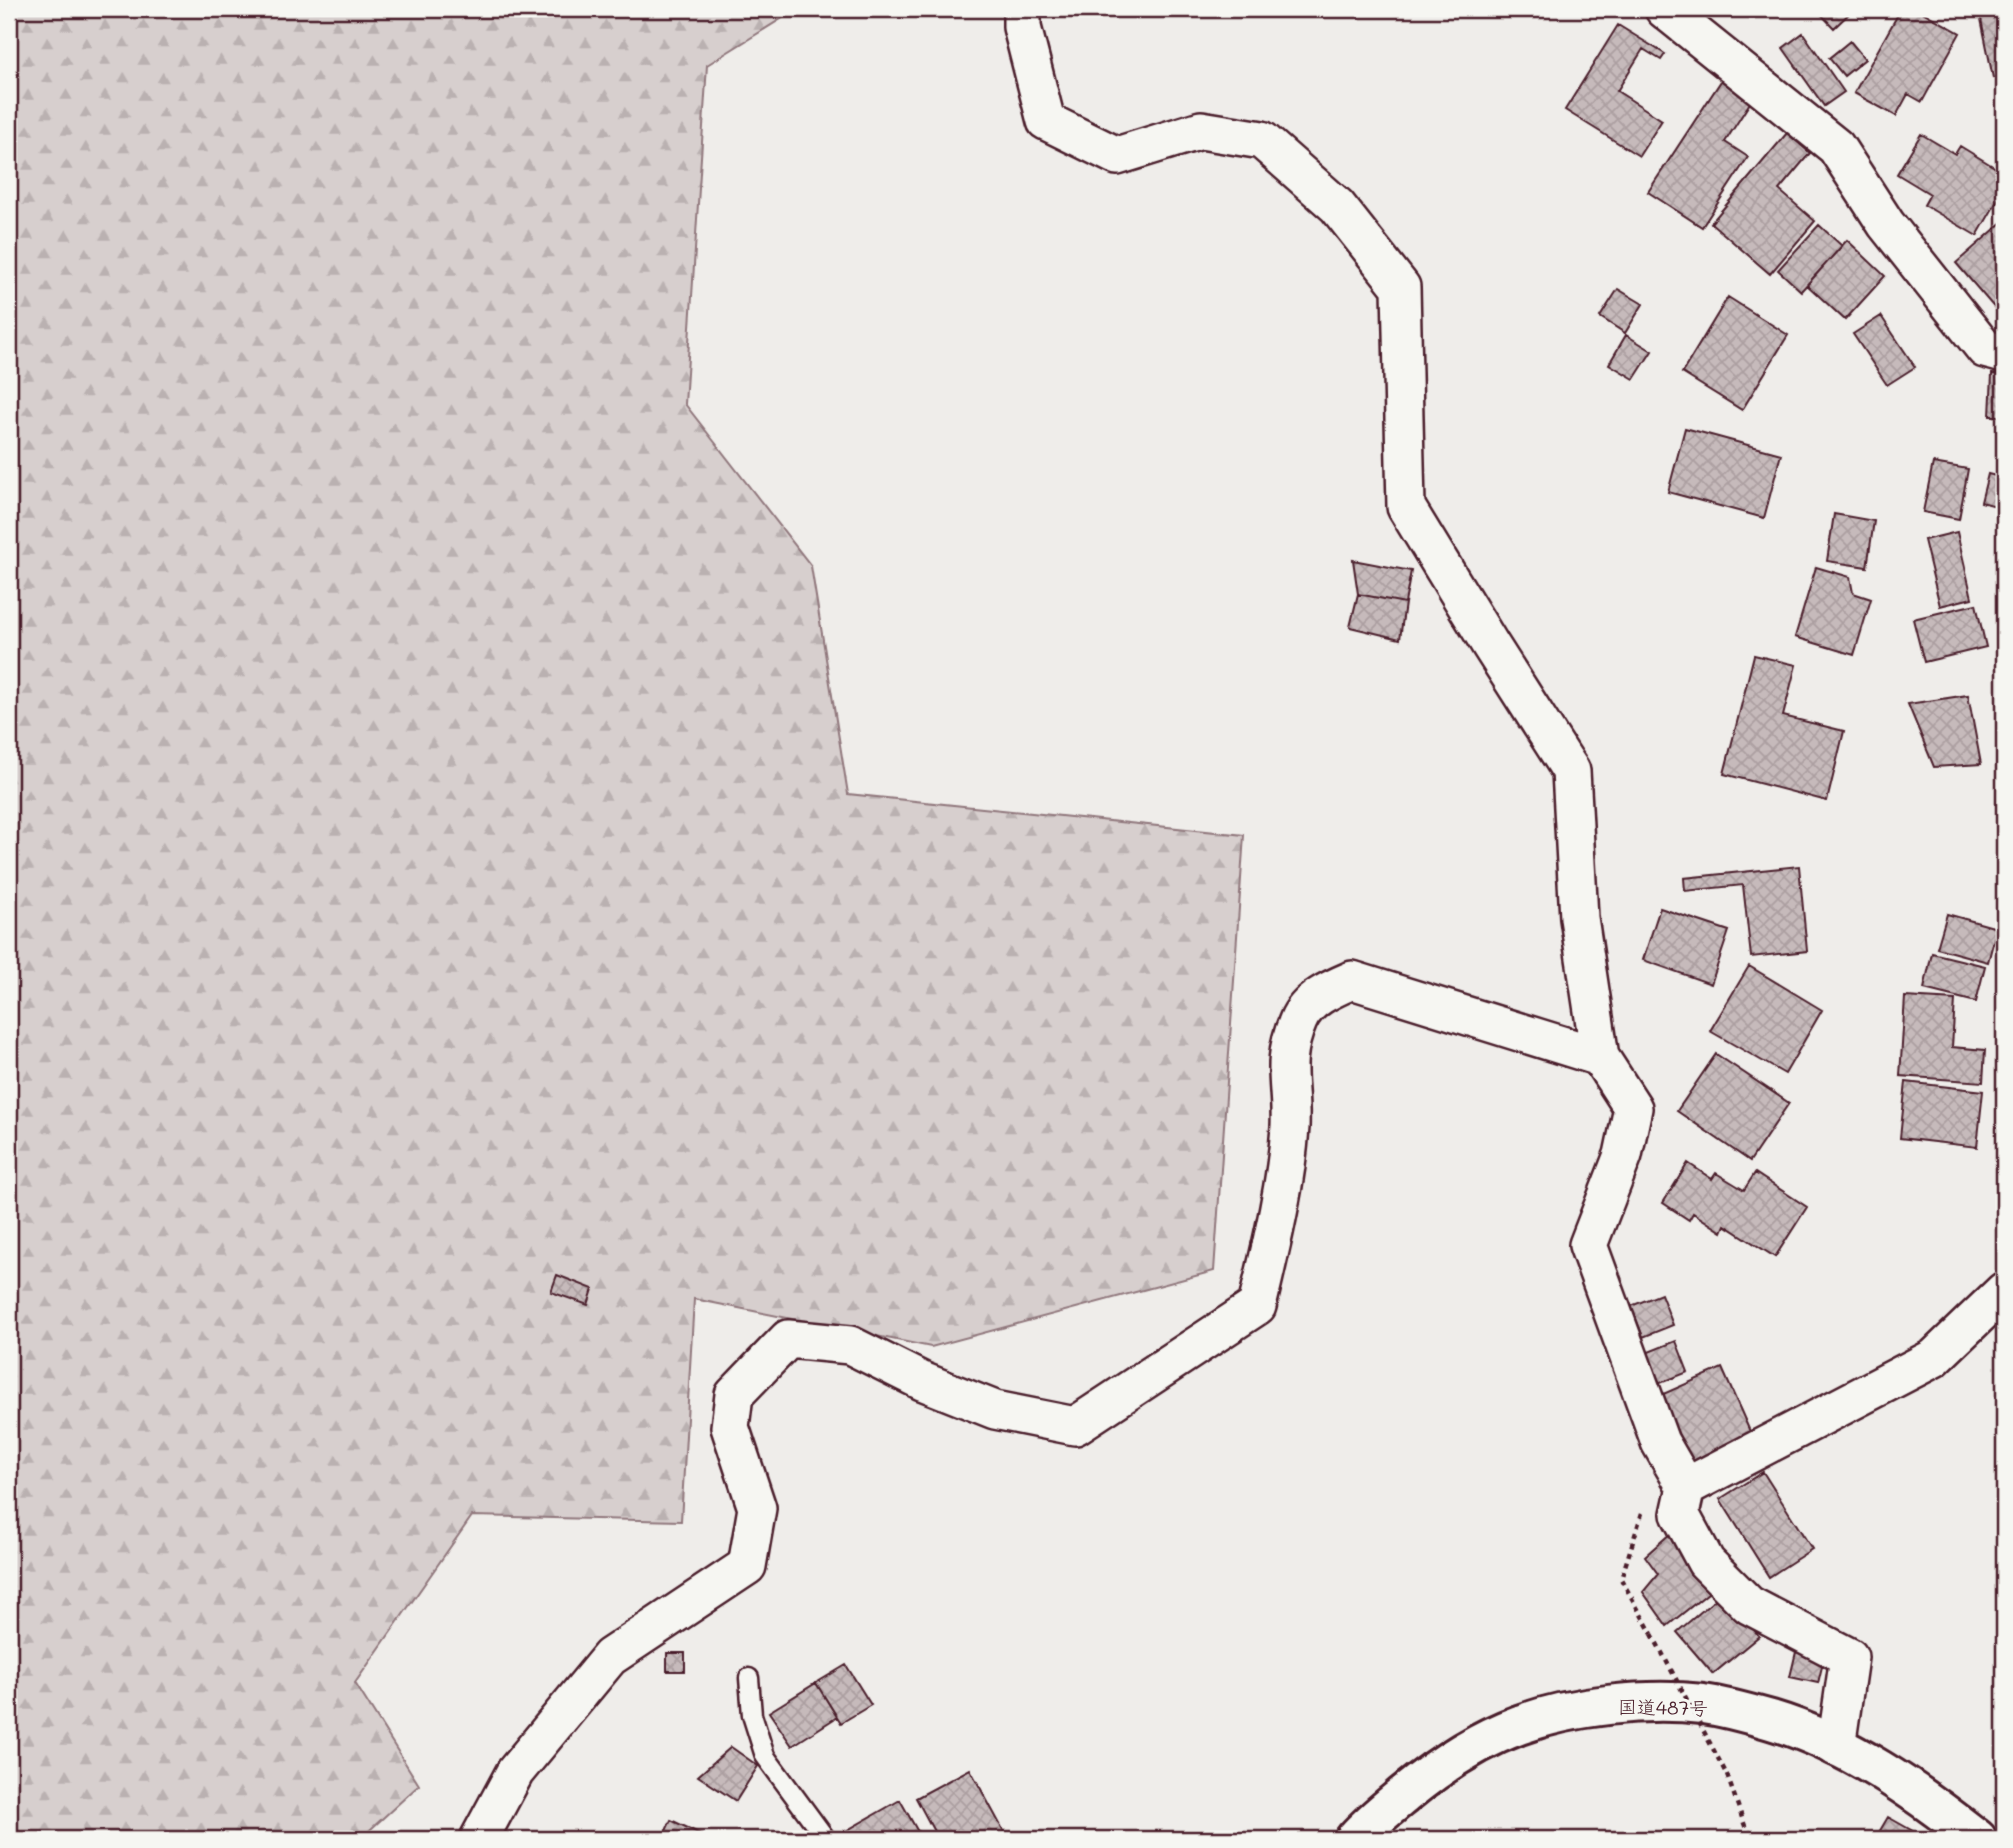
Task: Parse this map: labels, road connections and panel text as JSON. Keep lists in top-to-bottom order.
{
  "streets": {
    "highway": ["国道487号"]
  }
}
